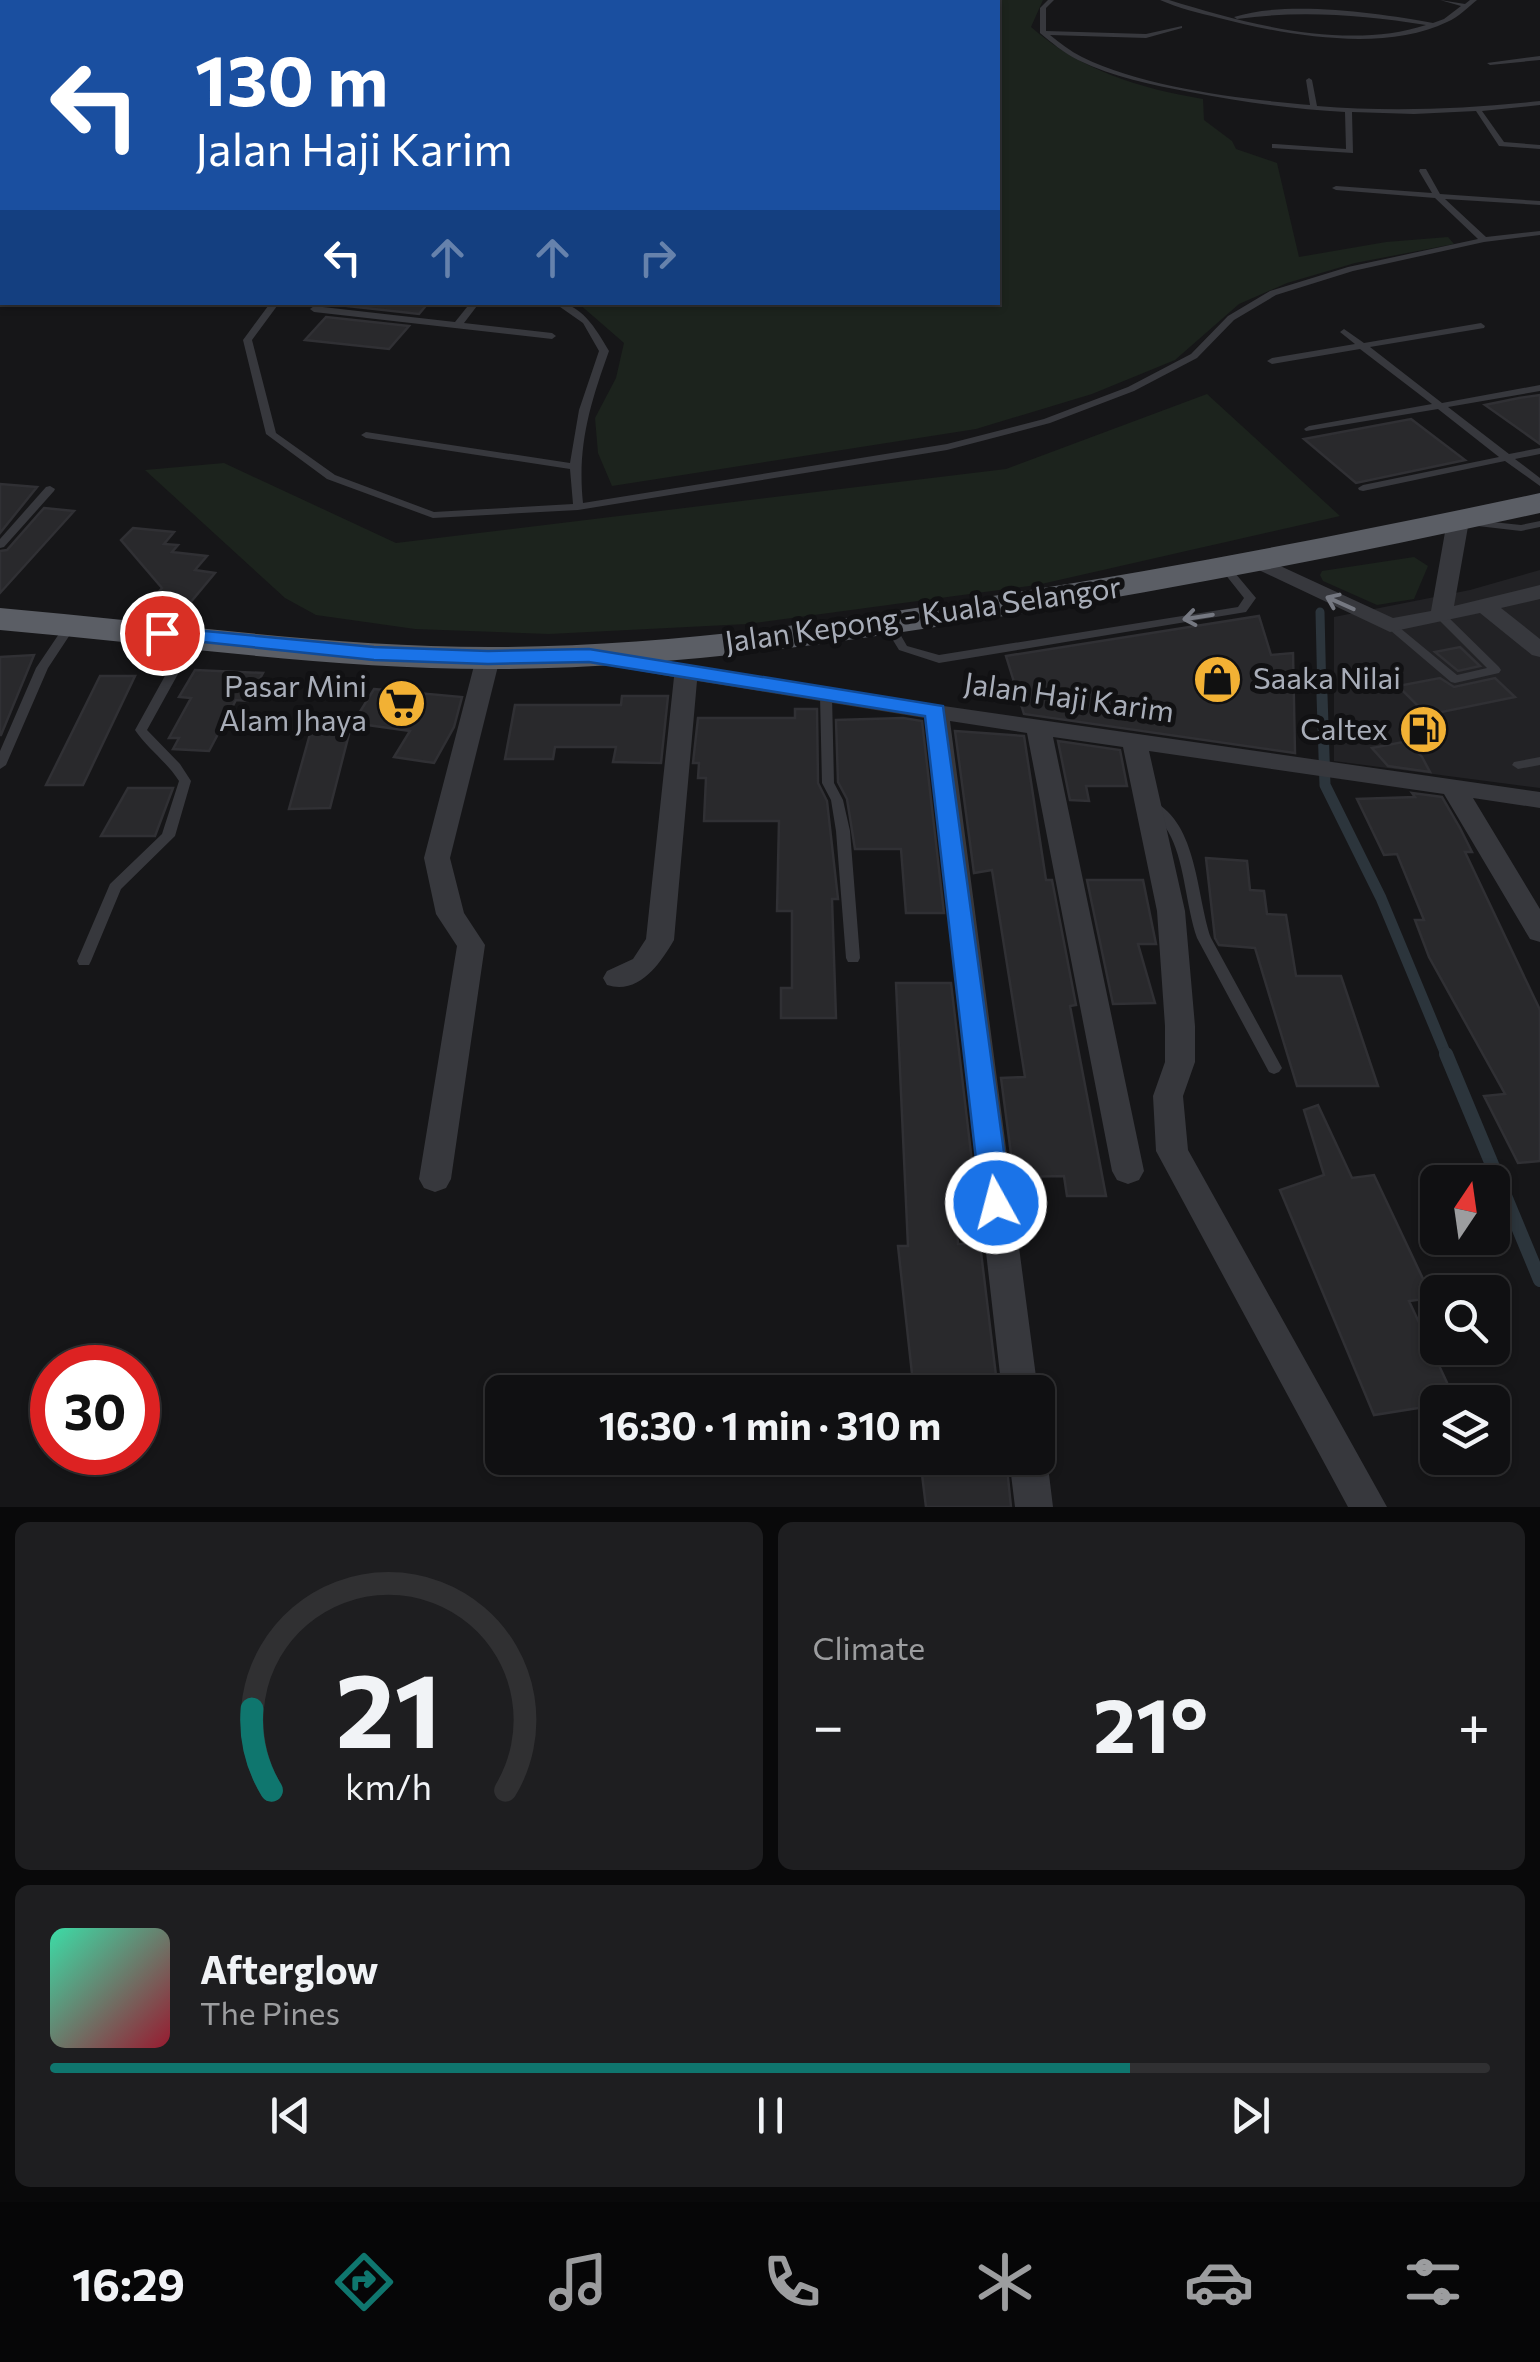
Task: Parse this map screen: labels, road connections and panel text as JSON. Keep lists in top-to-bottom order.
{
  "streets": {
    "highway": ["Jalan Kepong - Kuala Selangor"],
    "street": ["Jalan Haji Karim"]
  },
  "crossings": [
    ["Jalan Kepong - Kuala Selangor", "Jalan Haji Karim"]
  ],
  "places": {
    "shop": ["Saaka Nilai"],
    "supermarket": ["Pasar Mini Alam Jhaya"],
    "fuel station": ["Caltex"]
  },
  "north": "top",
  "page": {
    "turn": ["130 m", "Jalan Haji Karim"],
    "limit": "30",
    "trip": "16:30 · 1 min · 310 m",
    "tile": "Climate",
    "heat": ["−", "21°", "+"],
    "song": ["Afterglow", "The Pines"],
    "tabs": "16:29",
    "gauge": ["21", "km/h"]
  }
}
